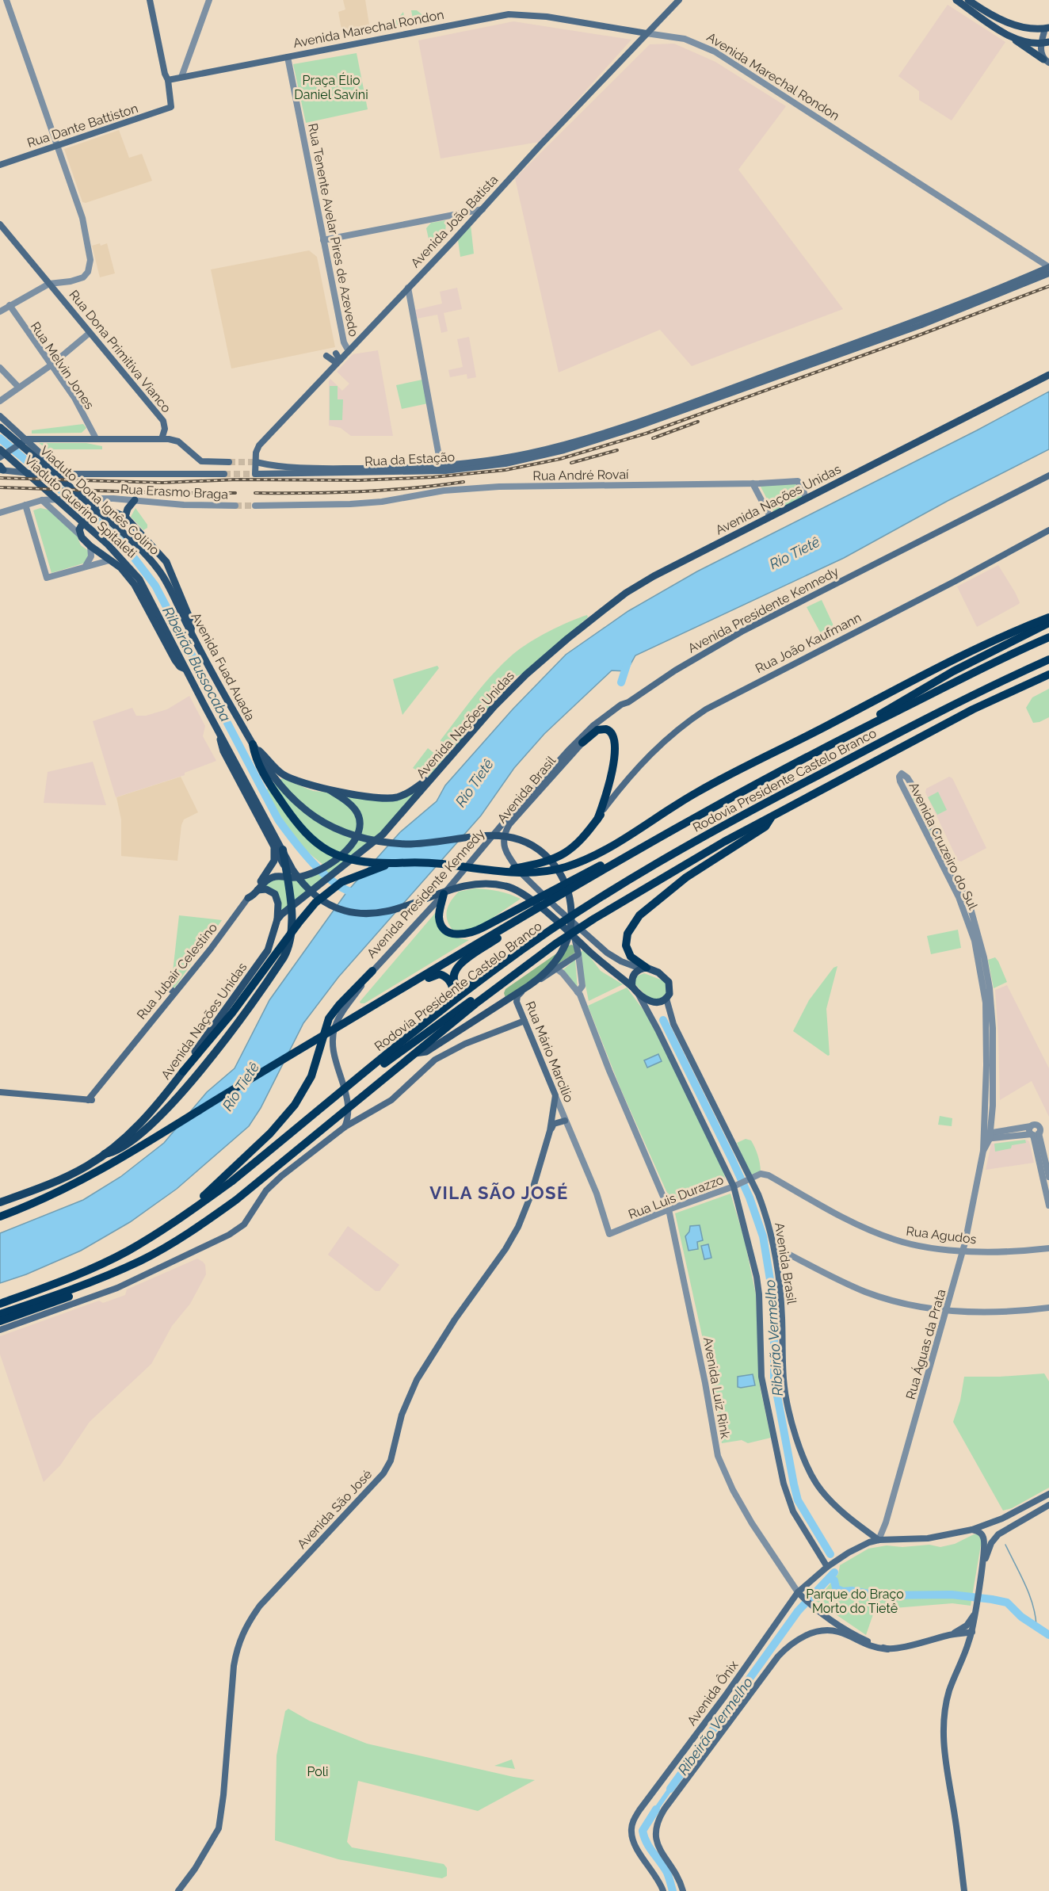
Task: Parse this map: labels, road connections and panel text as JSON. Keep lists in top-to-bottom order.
{
  "streets": {
    "highway": ["Avenida Nações Unidas", "Rodovia Presidente Castelo Branco"],
    "main road": [
      "Avenida Marechal Rondon",
      "Rua Dante Battiston",
      "Avenida João Batista",
      "Rua Dona Primitiva Vianco",
      "Rua da Estação",
      "Viaduto Dona Ignês Colino",
      "Viaduto Guerino Spitaleti",
      "Avenida Presidente Kennedy",
      "Rua João Kaufmann",
      "Avenida Fuad Auada",
      "Avenida Brasil",
      "Rua Jubair Celestino",
      "Rua Mário Marcilio",
      "Avenida Luiz Rink",
      "Avenida São José",
      "Avenida Ônix"
    ],
    "street": [
      "Rua Tenente Avelar Pires de Azevedo",
      "Rua Melvin Jones",
      "Rua André Rovaí",
      "Rua Erasmo Braga",
      "Avenida Cruzeiro do Sul",
      "Rua Luis Durazzo",
      "Rua Agudos",
      "Rua Águas da Prata"
    ]
  },
  "crossings": [
    ["Avenida Marechal Rondon", "Rua Dante Battiston"],
    ["Avenida Marechal Rondon", "Avenida João Batista"],
    ["Avenida Marechal Rondon", "Rua Tenente Avelar Pires de Azevedo"],
    ["Avenida João Batista", "Rua Tenente Avelar Pires de Azevedo"],
    ["Avenida João Batista", "Rua da Estação"],
    ["Rua André Rovaí", "Avenida Nações Unidas"],
    ["Viaduto Dona Ignês Colino", "Avenida Fuad Auada"],
    ["Avenida Presidente Kennedy", "Avenida Brasil"],
    ["Avenida Brasil", "Rua Luis Durazzo"],
    ["Avenida Brasil", "Rua Águas da Prata"],
    ["Avenida Brasil", "Avenida Ônix"],
    ["Rua Mário Marcilio", "Rua Luis Durazzo"],
    ["Rua Mário Marcilio", "Avenida Luiz Rink"],
    ["Rua Mário Marcilio", "Avenida São José"],
    ["Rua Luis Durazzo", "Rua Agudos"],
    ["Rua Luis Durazzo", "Avenida Luiz Rink"],
    ["Rua Agudos", "Rua Águas da Prata"],
    ["Rua Águas da Prata", "Avenida Ônix"],
    ["Avenida Luiz Rink", "Avenida Ônix"]
  ],
  "districts": ["VILA SÃO JOSÉ"],
  "water": ["Rio Tietê", "Ribeirão Bussocaba", "Ribeirão Vermelho"],
  "parks": ["Praça Élio Daniel Savini", "Parque do Braço Morto do Tietê", "Poli"]
}
